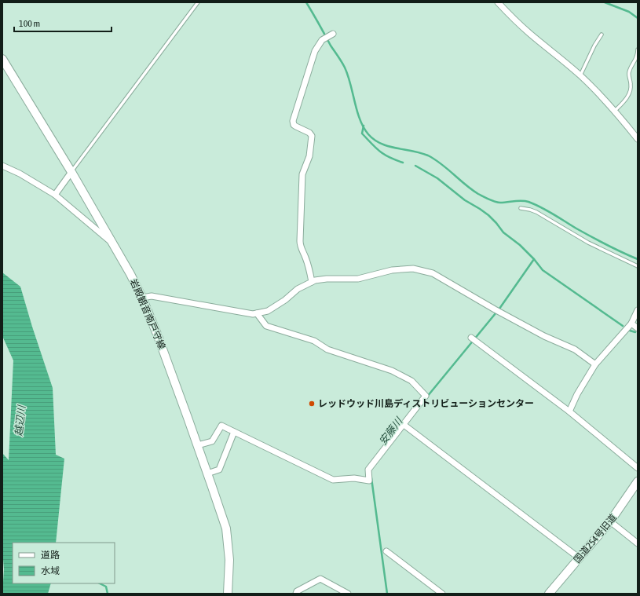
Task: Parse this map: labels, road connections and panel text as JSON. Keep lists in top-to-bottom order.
{
  "streets": {
    "main road": ["岩殿観音南戸守線", "国道254号旧道"]
  },
  "water": ["越辺川", "安藤川"],
  "places": ["レッドウッド川島ディストリビューションセンター"],
  "legend": ["道路", "水域"],
  "scale_bar": "100 m"
}
